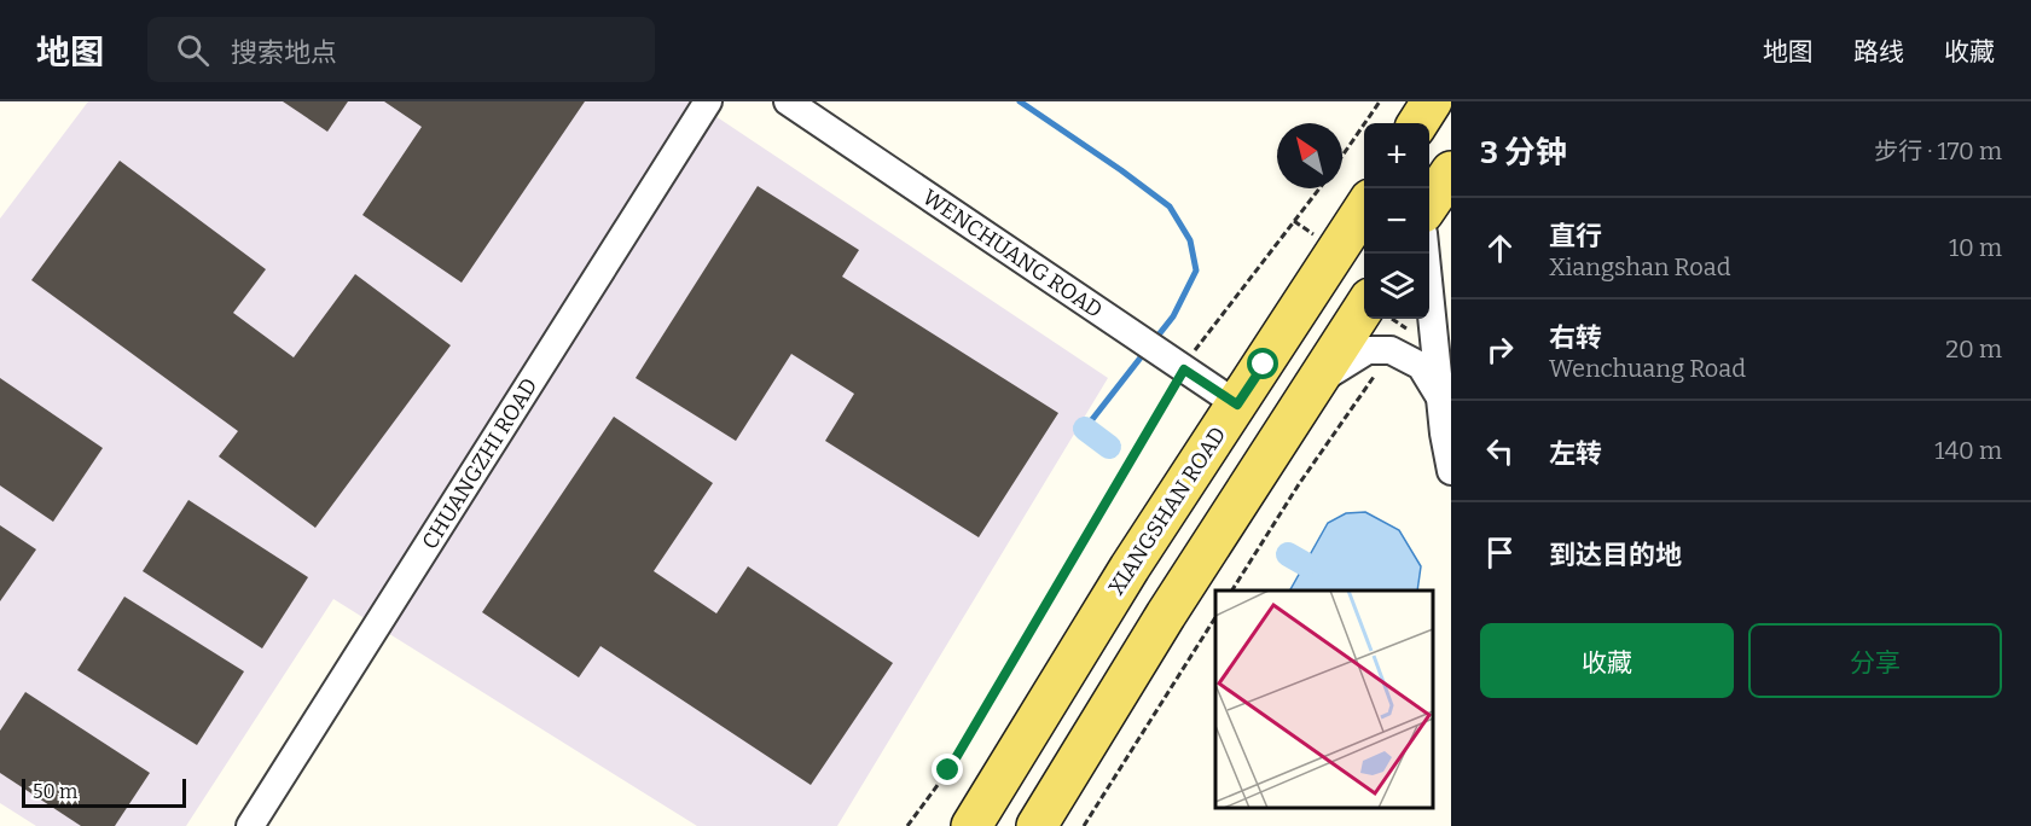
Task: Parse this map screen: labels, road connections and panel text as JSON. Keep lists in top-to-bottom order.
{
  "streets": {
    "main road": ["XIANGSHAN ROAD"],
    "street": ["WENCHUANG ROAD", "CHUANGZHI ROAD"]
  },
  "crossings": [
    ["WENCHUANG ROAD", "XIANGSHAN ROAD"]
  ],
  "scale_bar": "50 m",
  "north": "top left",
  "page": {
    "header": "地图",
    "search": "搜索地点",
    "nav": ["地图", "路线", "收藏"],
    "heading": ["3 分钟", "步行 · 170 m"],
    "map_buttons": ["+", "−"],
    "list": [
      ["直行", "Xiangshan Road", "10 m"],
      ["右转", "Wenchuang Road", "20 m"],
      ["左转", "140 m"],
      "到达目的地"
    ],
    "buttons": ["收藏", "分享"],
    "scale": "50 m"
  }
}
